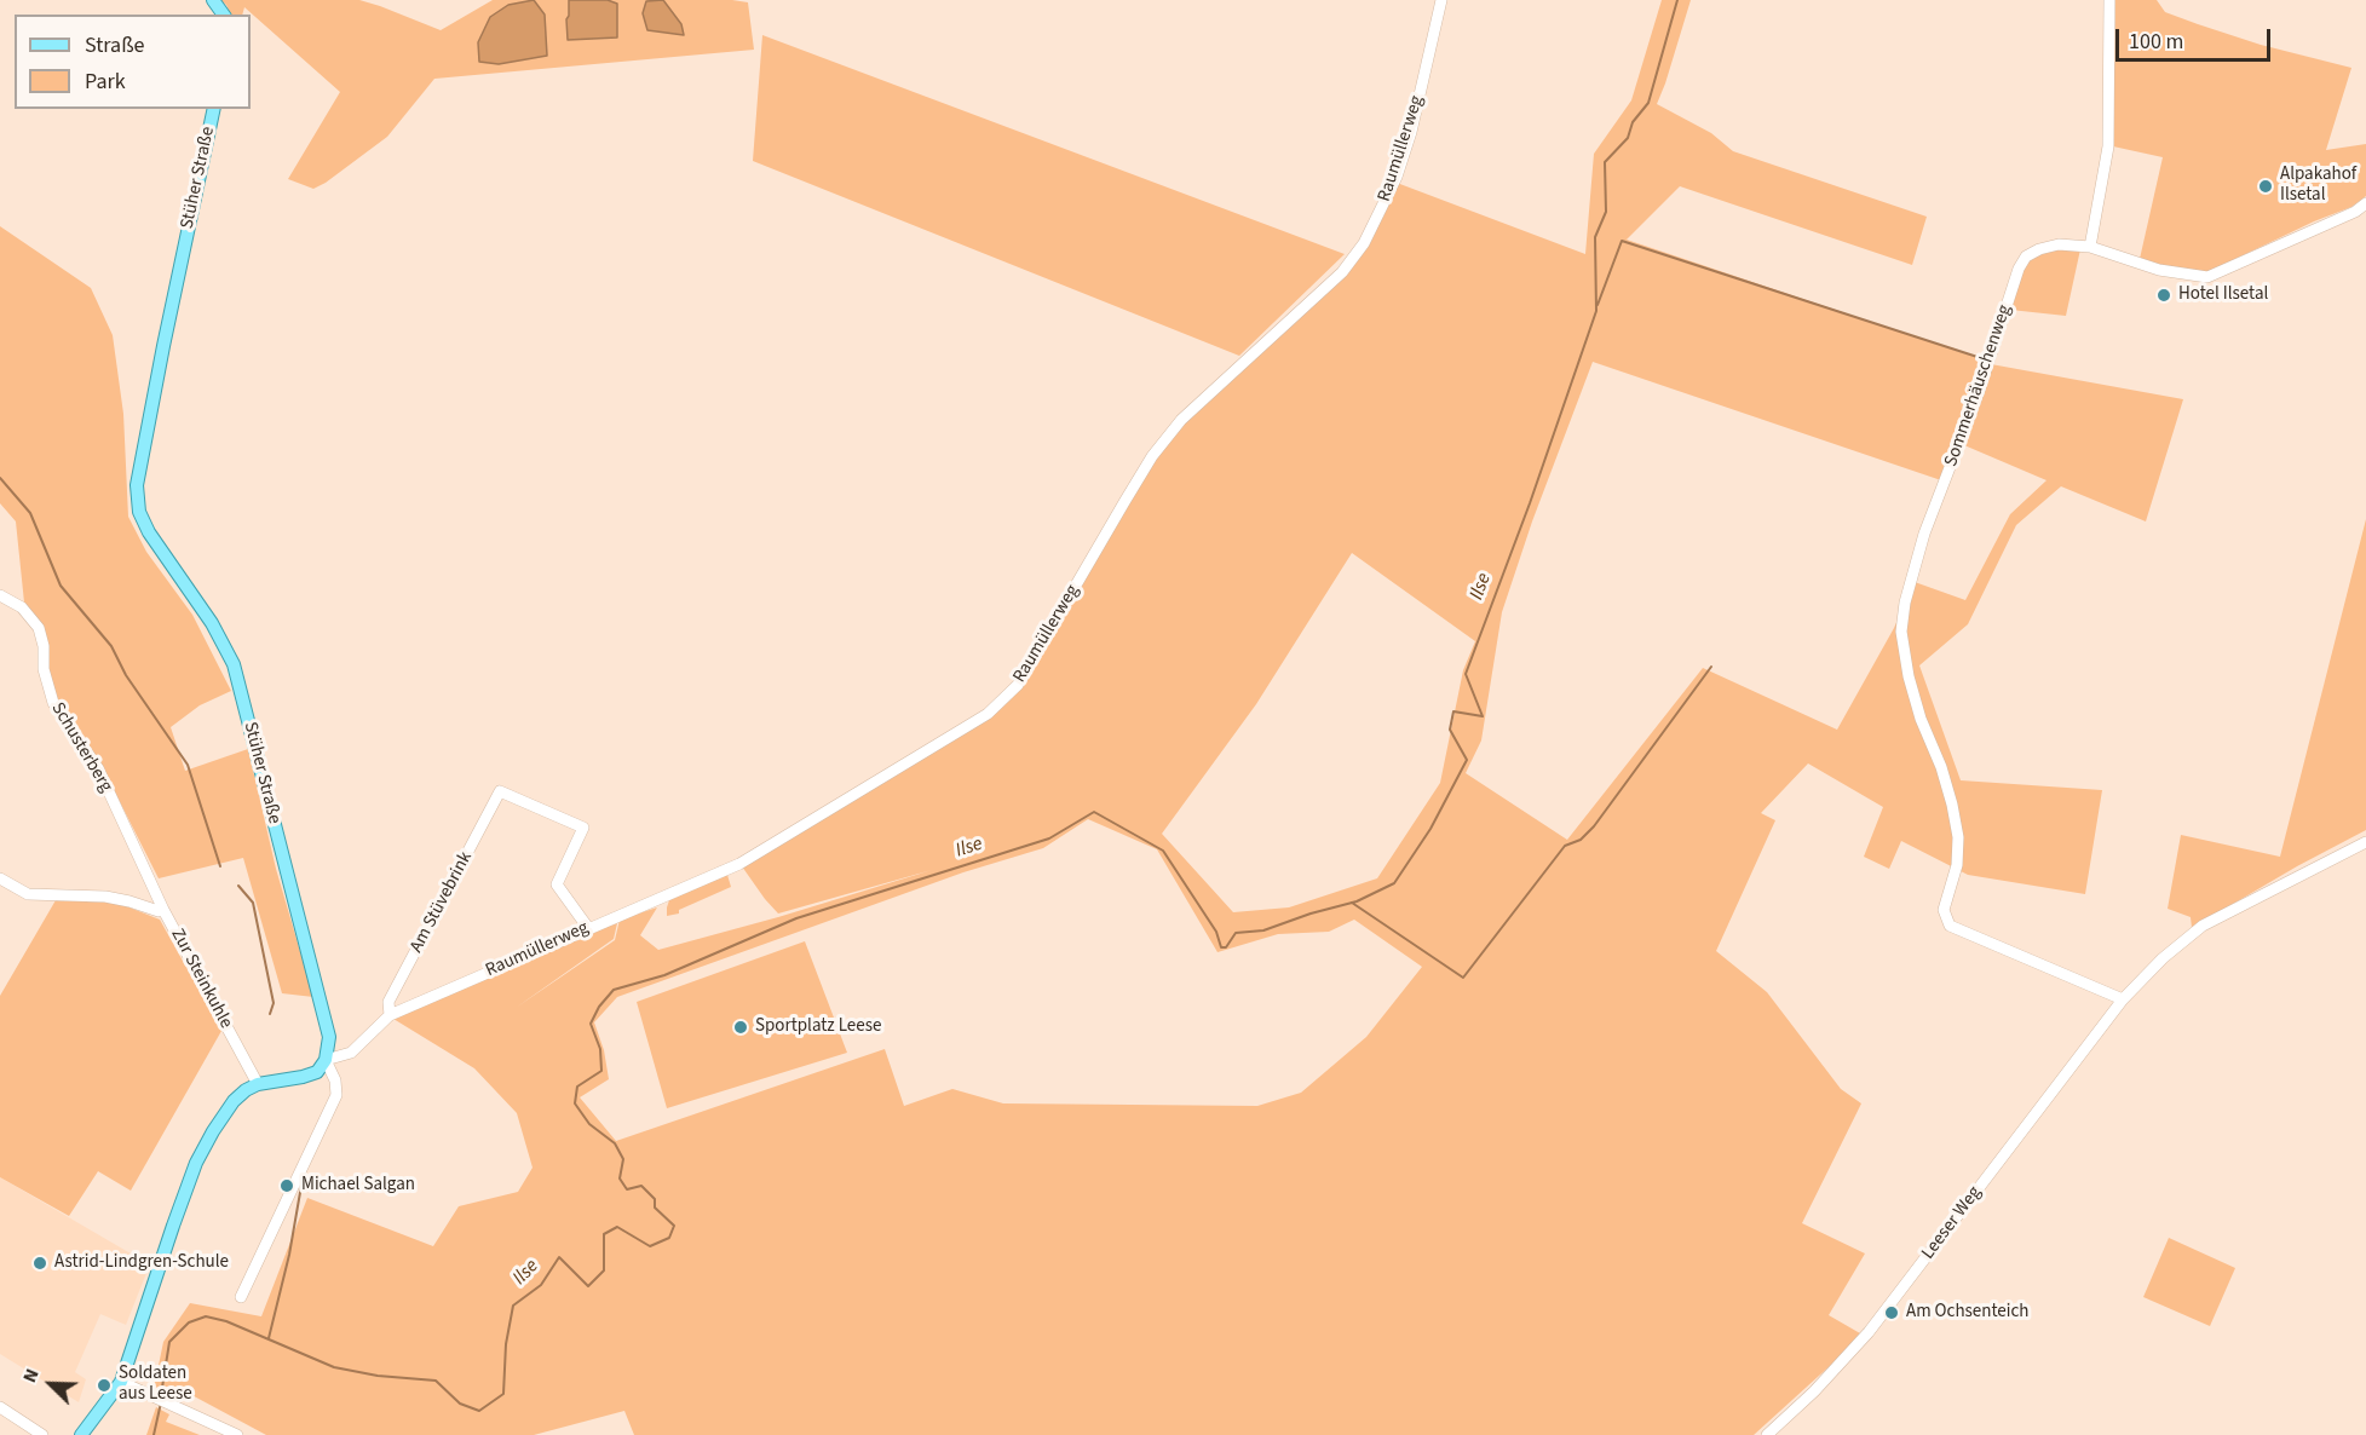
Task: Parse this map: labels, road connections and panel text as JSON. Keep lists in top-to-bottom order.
{
  "streets": {
    "main road": ["Stüher Straße"],
    "street": [
      "Raumüllerweg",
      "Sommerhäuschenweg",
      "Schusterberg",
      "Am Stüvebrink",
      "Zur Steinkuhle",
      "Leeser Weg"
    ]
  },
  "crossings": [
    ["Raumüllerweg", "Stüher Straße"],
    ["Raumüllerweg", "Am Stüvebrink"],
    ["Sommerhäuschenweg", "Leeser Weg"],
    ["Schusterberg", "Zur Steinkuhle"]
  ],
  "water": ["Ilse"],
  "places": [
    "Alpakahof Ilsetal",
    "Hotel Ilsetal",
    "Sportplatz Leese",
    "Michael Salgan",
    "Astrid-Lindgren-Schule",
    "Am Ochsenteich",
    "Soldaten aus Leese"
  ],
  "legend": ["Straße", "Park"],
  "scale_bar": "100 m",
  "north": "top left"
}
